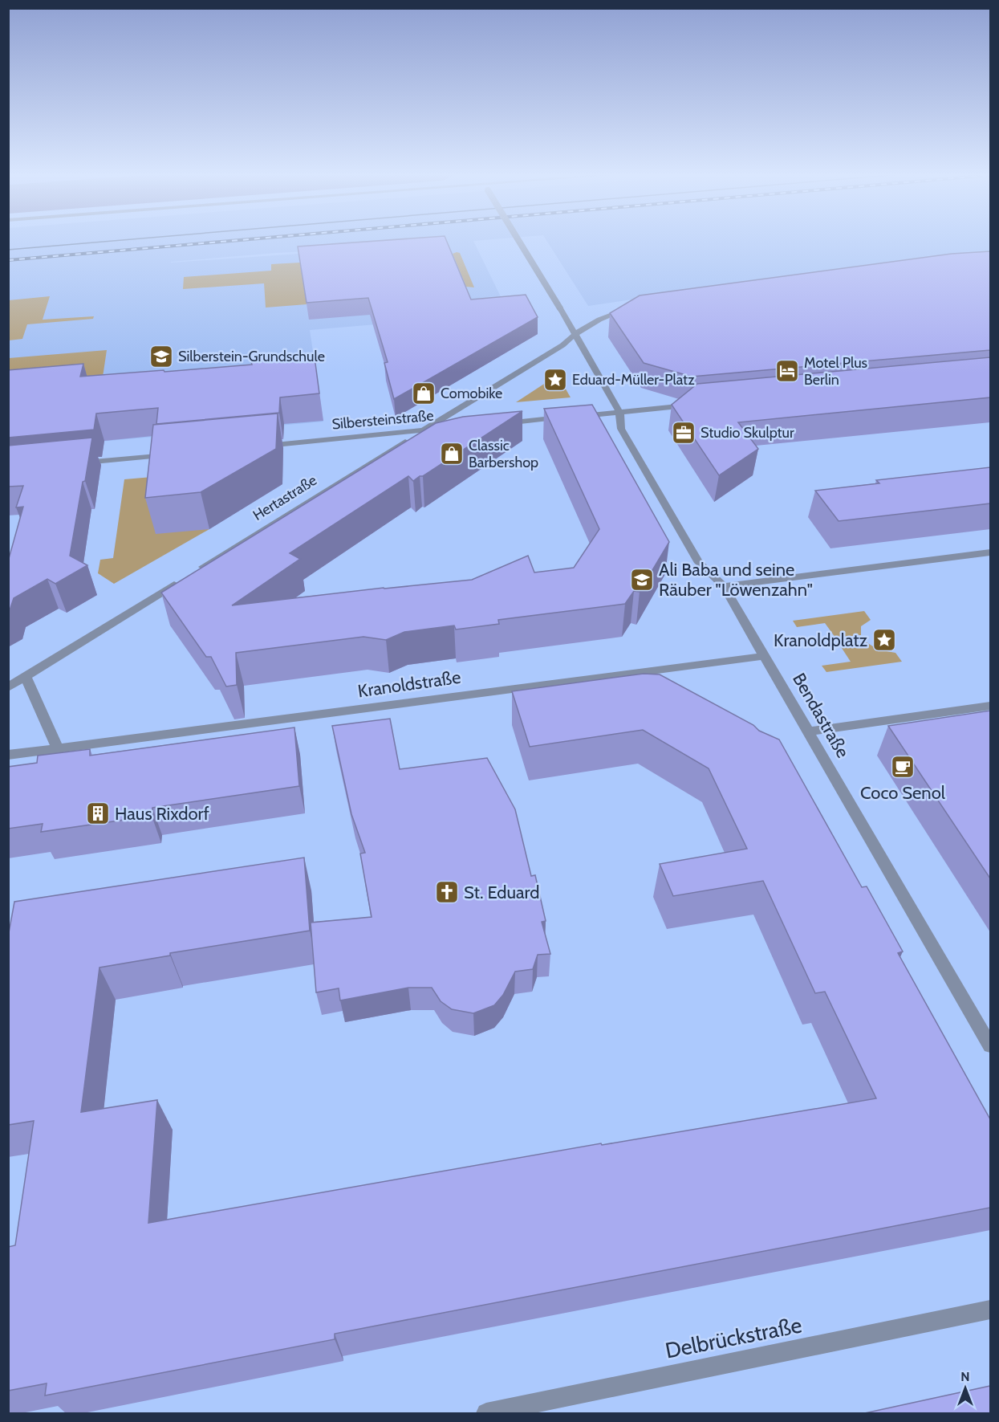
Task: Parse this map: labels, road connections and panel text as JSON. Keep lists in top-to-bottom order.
{
  "streets": {
    "street": [
      "Silbersteinstraße",
      "Hertastraße",
      "Kranoldstraße",
      "Bendastraße",
      "Delbrückstraße"
    ]
  },
  "crossings": [
    ["Silbersteinstraße", "Hertastraße"],
    ["Hertastraße", "Bendastraße"],
    ["Kranoldstraße", "Bendastraße"]
  ],
  "places": {
    "school or university": ["Silberstein-Grundschule", "Ali Baba und seine Räuber \"Löwenzahn\""],
    "hotel": ["Motel Plus Berlin"],
    "place": ["Eduard-Müller-Platz", "Kranoldplatz"],
    "shop": ["Comobike", "Classic Barbershop"],
    "office": ["Studio Skulptur"],
    "cafe": ["Coco Senol"],
    "building": ["Haus Rixdorf"],
    "church": ["St. Eduard"]
  },
  "north": "top"
}
